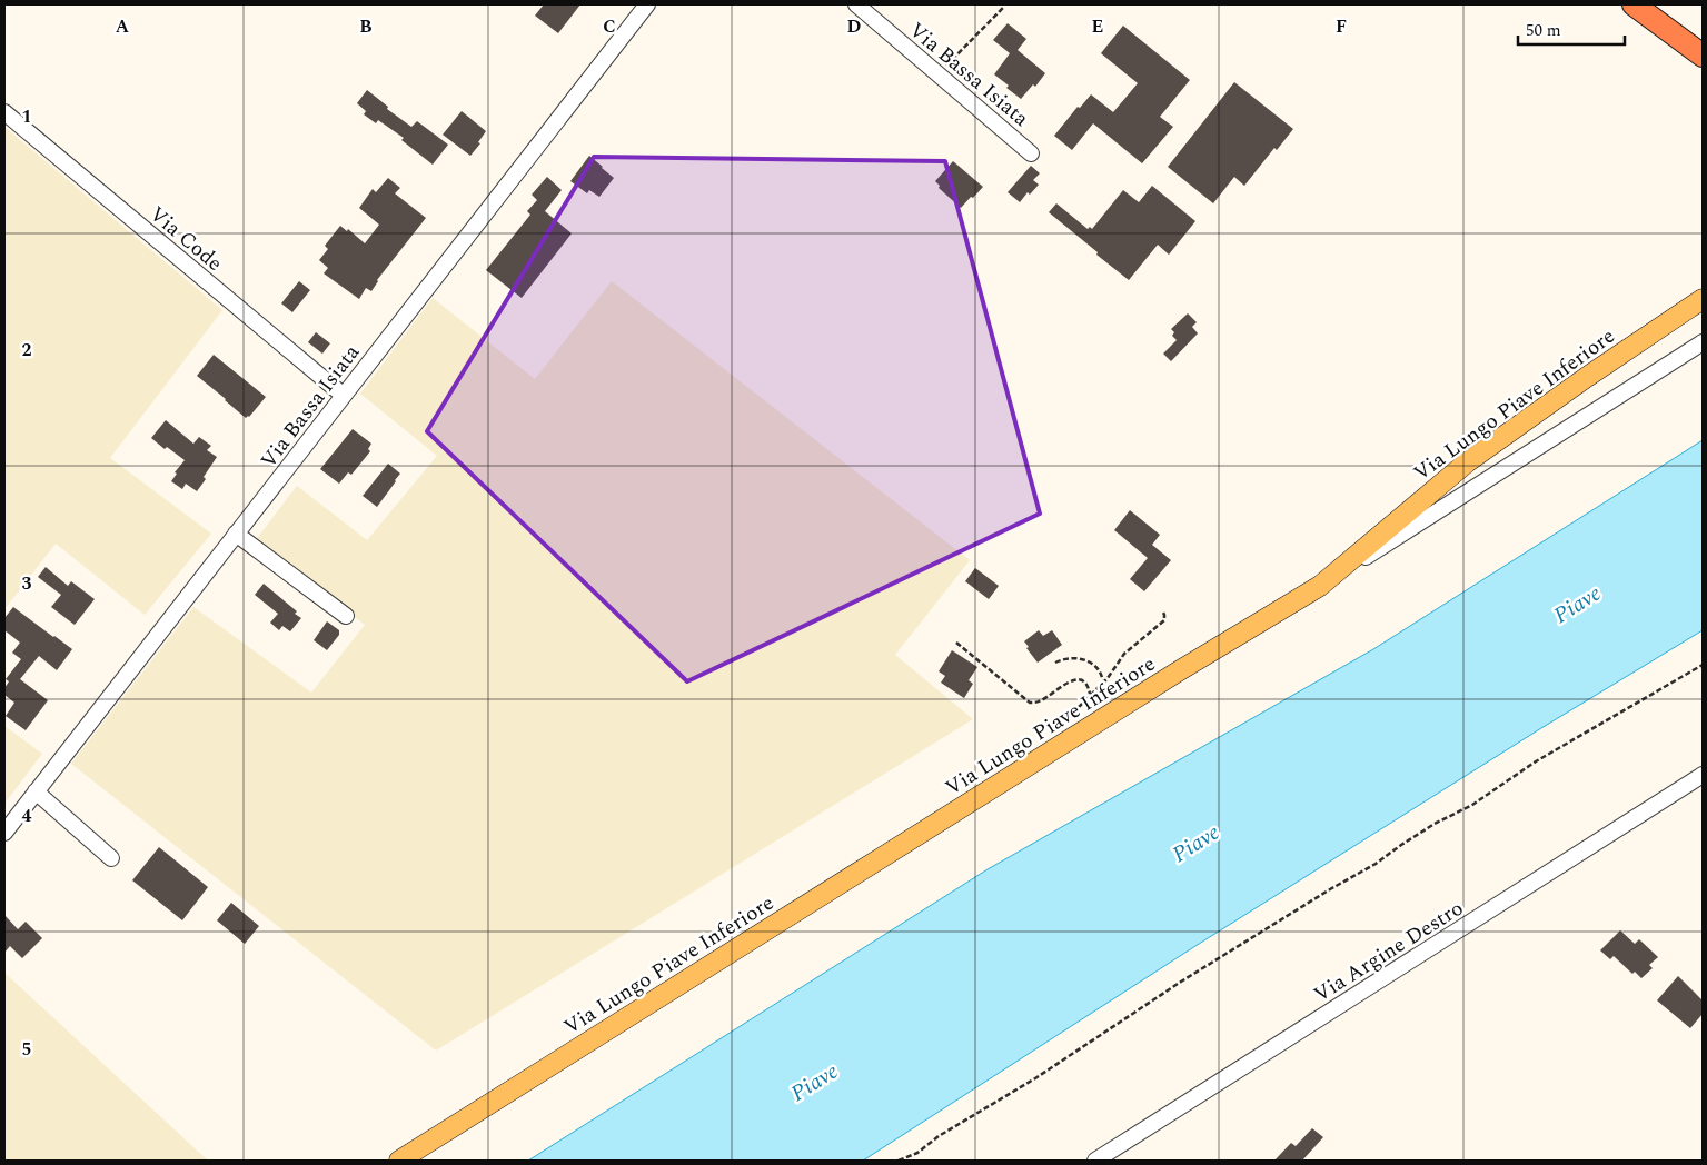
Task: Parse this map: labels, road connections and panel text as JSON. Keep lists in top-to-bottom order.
{
  "streets": {
    "main road": ["Via Lungo Piave Inferiore"],
    "street": ["Via Bassa Isiata", "Via Code", "Via Argine Destro"]
  },
  "crossings": [
    ["Via Bassa Isiata", "Via Code"]
  ],
  "water": ["Piave"],
  "scale_bar": "50 m",
  "grid": {
    "columns": [
      "A",
      "B",
      "C",
      "D",
      "E",
      "F"
    ],
    "rows": [
      "1",
      "2",
      "3",
      "4",
      "5"
    ]
  }
}
